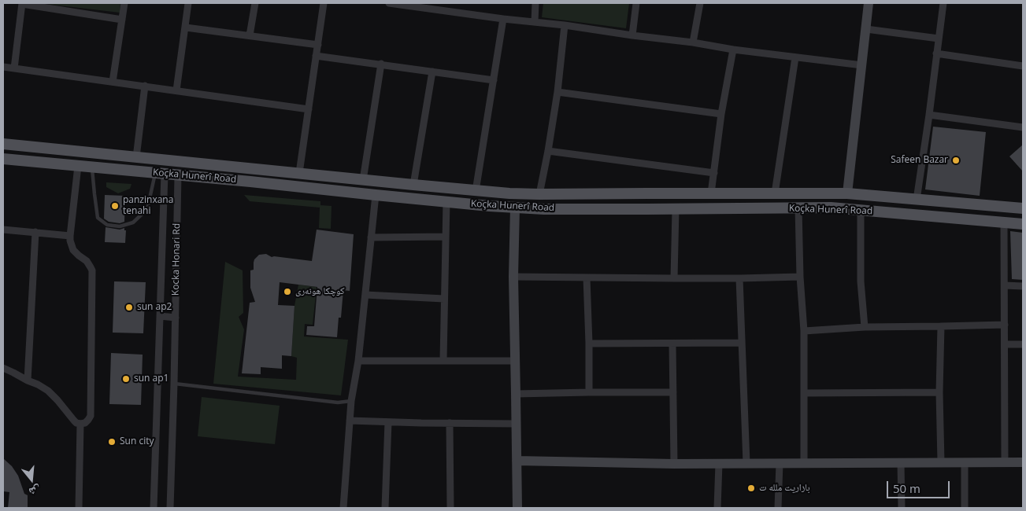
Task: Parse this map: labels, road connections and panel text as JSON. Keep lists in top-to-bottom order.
{
  "streets": {
    "main road": ["Koçka Hunerî Road"],
    "street": ["Kocka Honari Rd"]
  },
  "crossings": [
    ["Koçka Hunerî Road", "Kocka Honari Rd"]
  ],
  "places": [
    "Safeen Bazar",
    "panzinxana tenahi",
    "كوچكا هونەری",
    "sun ap2",
    "sun ap1",
    "Sun city",
    "بازاريت ملله ت"
  ],
  "scale_bar": "50 m",
  "north": "bottom"
}
